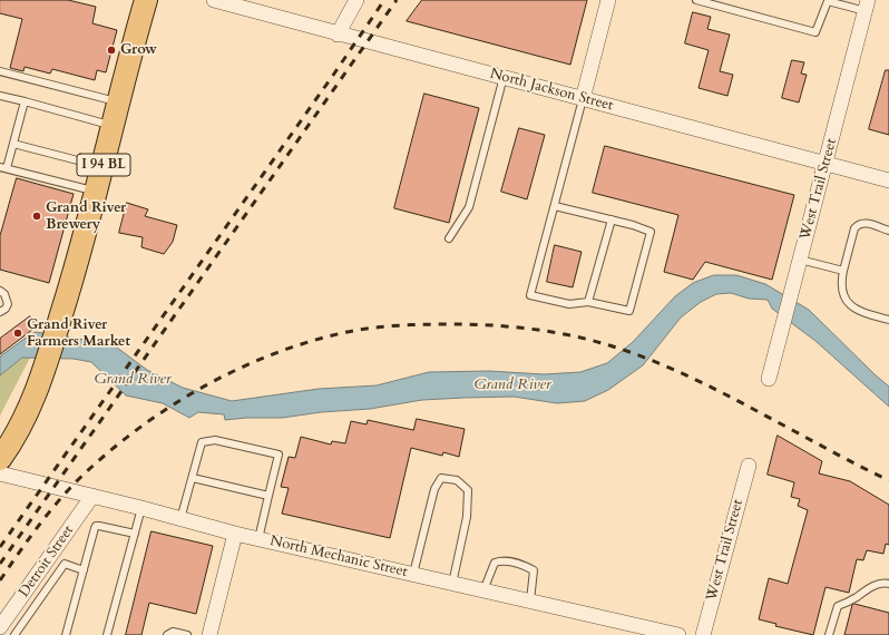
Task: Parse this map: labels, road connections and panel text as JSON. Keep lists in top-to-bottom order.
{
  "streets": {
    "main road": ["I 94 BL"],
    "street": [
      "North Jackson Street",
      "West Trail Street",
      "North Mechanic Street",
      "Detroit Street"
    ]
  },
  "crossings": [
    ["North Jackson Street", "West Trail Street"],
    ["North Mechanic Street", "Detroit Street"]
  ],
  "water": ["Grand River"],
  "places": ["Grow", "Grand River Brewery", "Grand River Farmers Market"]
}
